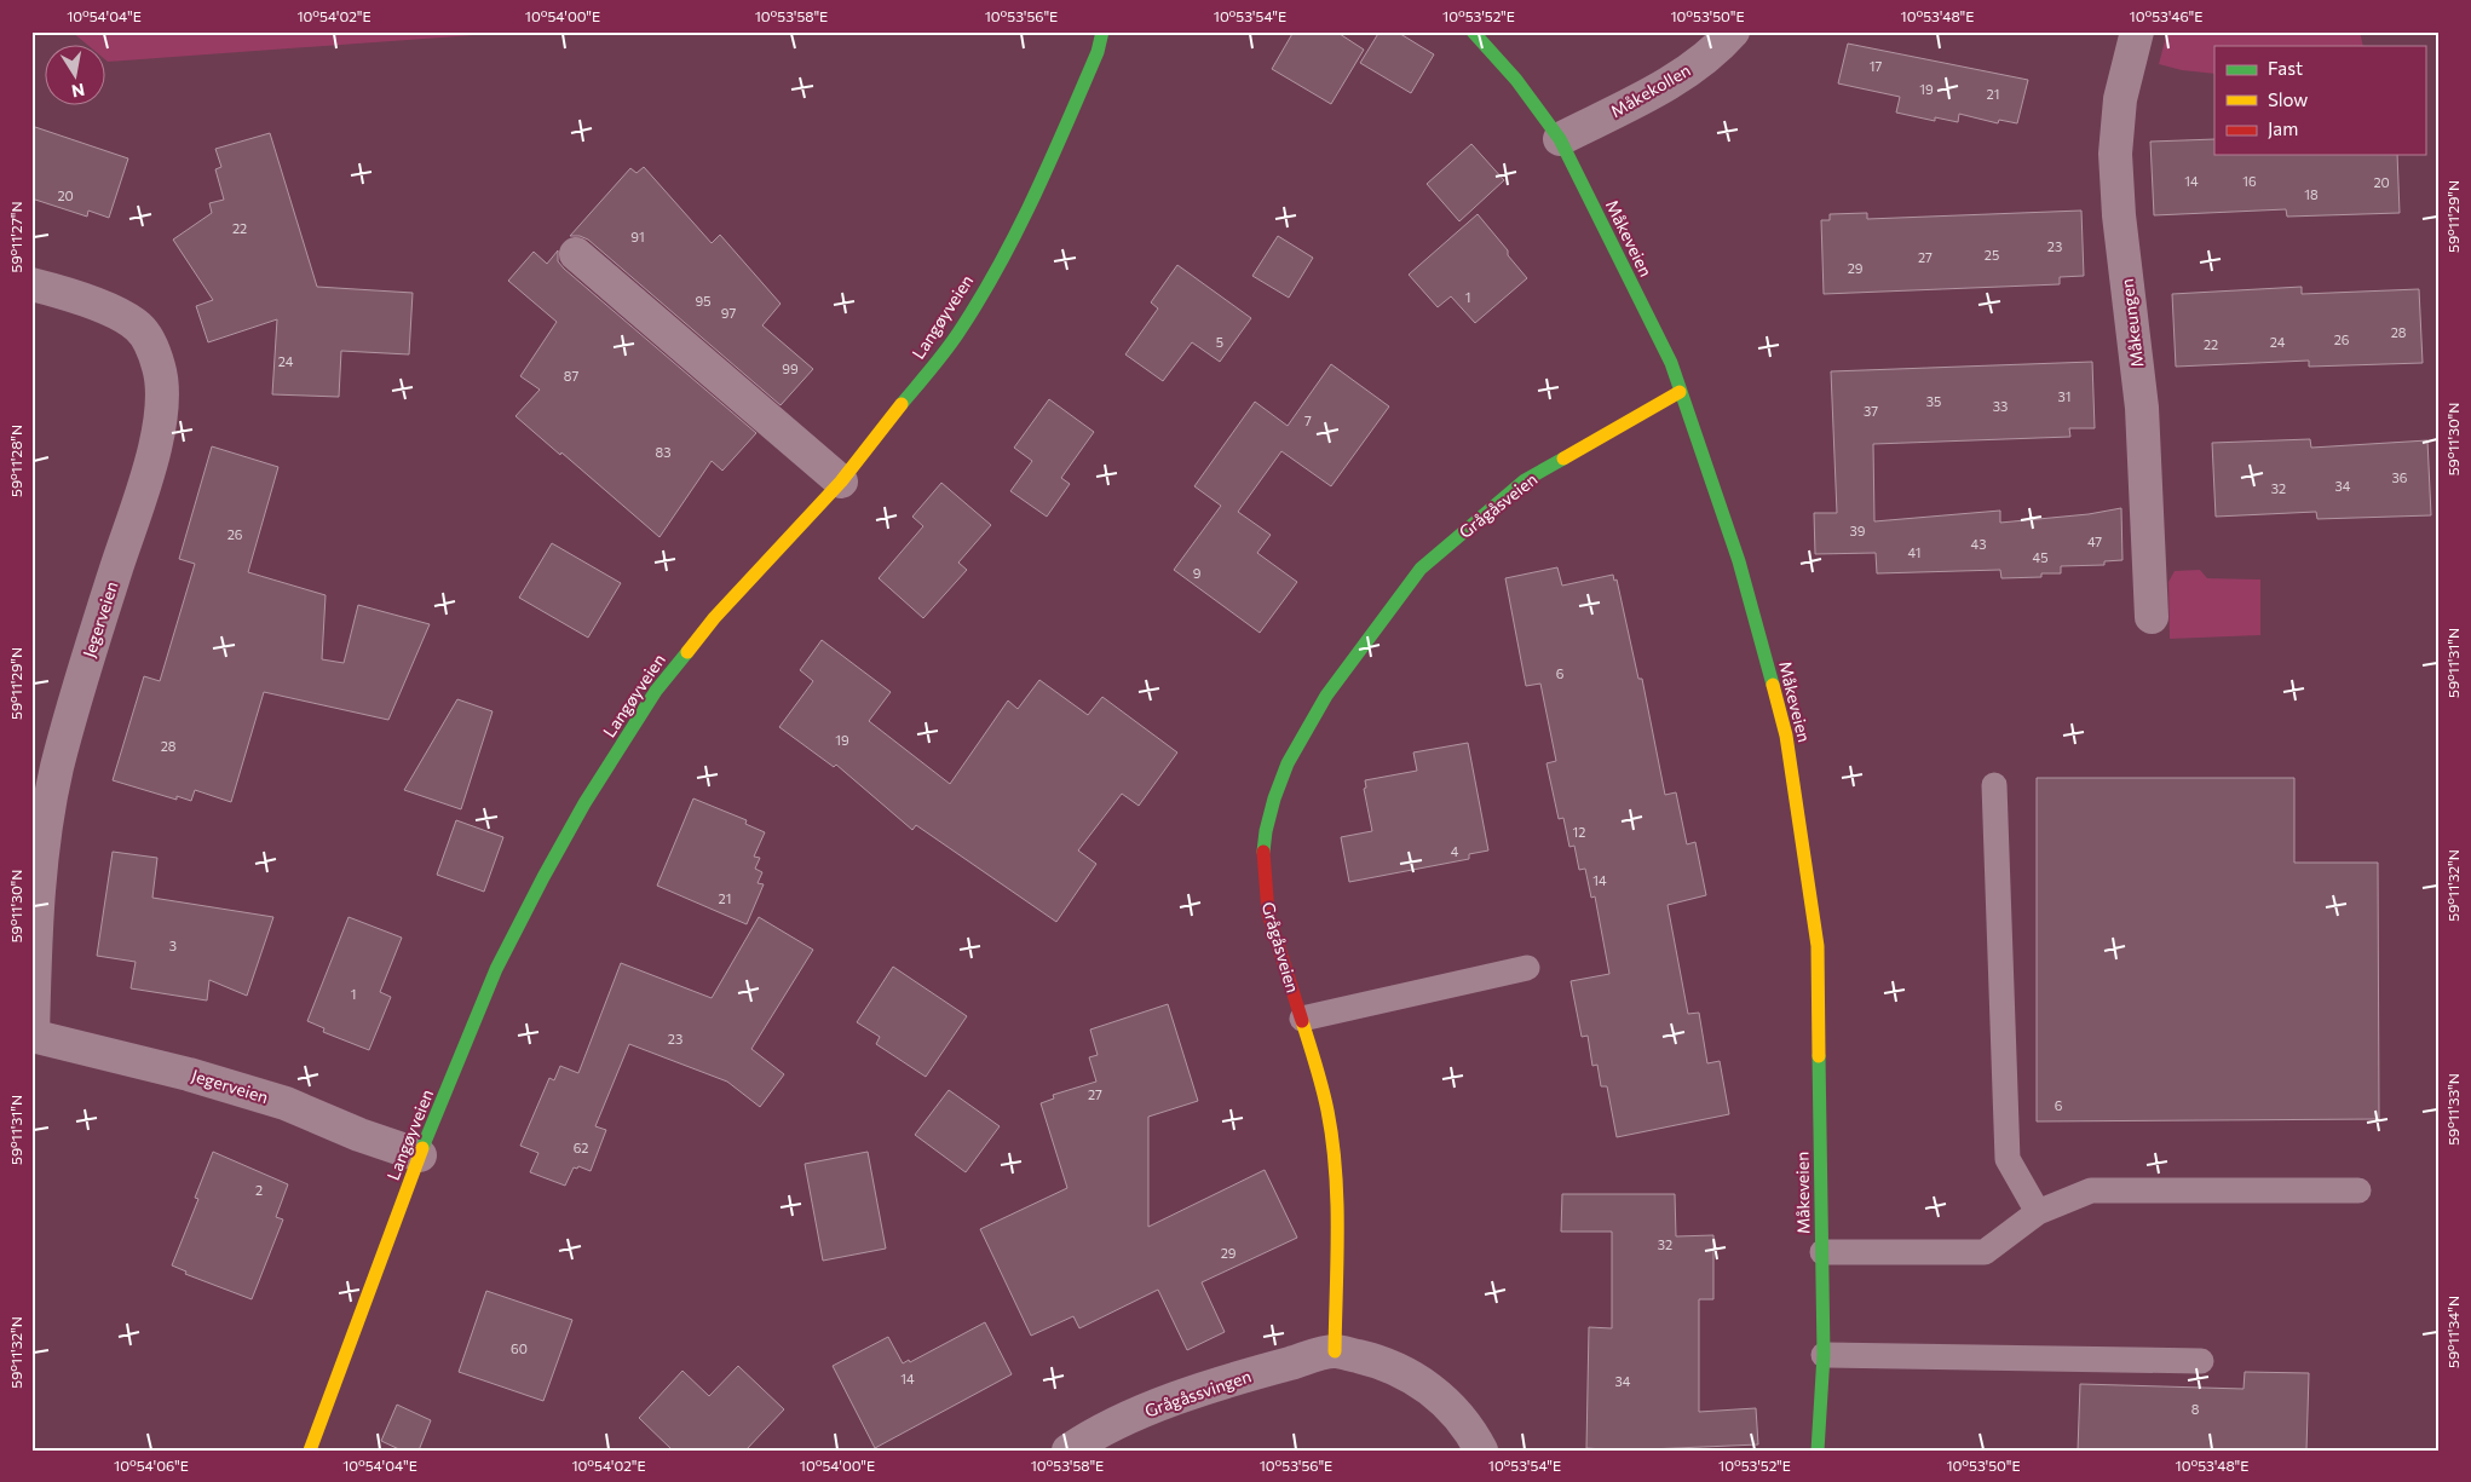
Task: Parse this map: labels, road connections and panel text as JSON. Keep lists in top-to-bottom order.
{
  "streets": {
    "street": [
      "Måkekollen",
      "Måkeveien",
      "Langøyveien",
      "Måkeungen",
      "Grågåsveien",
      "Jegerveien",
      "Grågåssvingen"
    ]
  },
  "crossings": [
    ["Måkekollen", "Måkeveien"],
    ["Måkeveien", "Grågåsveien"],
    ["Langøyveien", "Jegerveien"],
    ["Grågåsveien", "Grågåssvingen"]
  ],
  "house_numbers": [
    "17",
    "19",
    "21",
    "14",
    "16",
    "20",
    "18",
    "20",
    "22",
    "91",
    "23",
    "25",
    "27",
    "29",
    "1",
    "95",
    "97",
    "28",
    "26",
    "5",
    "24",
    "22",
    "24",
    "99",
    "87",
    "31",
    "35",
    "33",
    "37",
    "7",
    "83",
    "36",
    "34",
    "32",
    "39",
    "26",
    "47",
    "43",
    "41",
    "45",
    "9",
    "6",
    "19",
    "28",
    "12",
    "4",
    "14",
    "21",
    "3",
    "1",
    "23",
    "27",
    "6",
    "62",
    "2",
    "32",
    "29",
    "60",
    "14",
    "34",
    "8"
  ],
  "legend": ["Fast", "Slow", "Jam"],
  "north": "bottom",
  "coordinates": [
    "10°54'04\"E",
    "10°54'02\"E",
    "10°54'00\"E",
    "10°53'58\"E",
    "10°53'56\"E",
    "10°53'54\"E",
    "10°53'52\"E",
    "10°53'50\"E",
    "10°53'48\"E",
    "10°53'46\"E",
    "59°11'29\"N",
    "59°11'27\"N",
    "59°11'30\"N",
    "59°11'28\"N",
    "59°11'31\"N",
    "59°11'32\"N",
    "59°11'33\"N",
    "59°11'34\"N",
    "10°54'06\"E"
  ]
}
